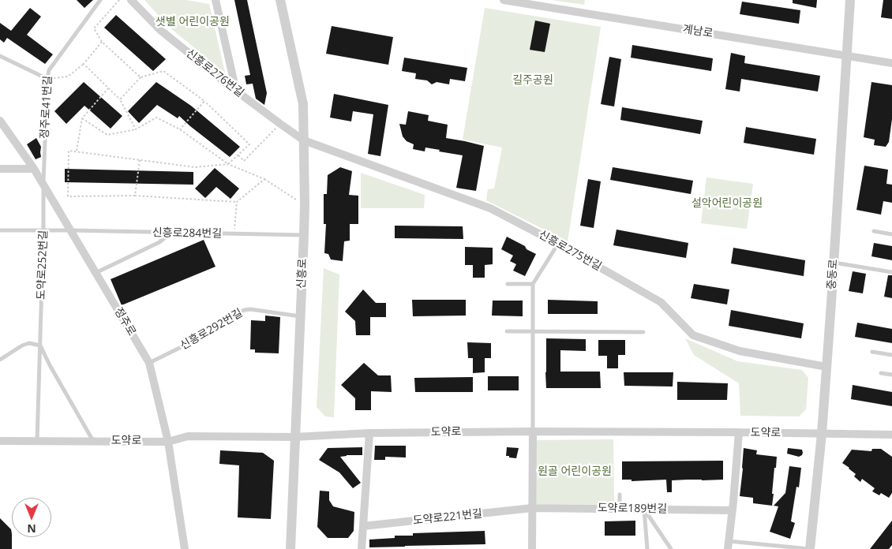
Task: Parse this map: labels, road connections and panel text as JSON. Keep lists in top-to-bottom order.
{
  "streets": {
    "street": [
      "계남로",
      "신흥로276번길",
      "신흥로275번길",
      "신흥로",
      "중동로",
      "정주로",
      "도약로",
      "도약로189번길",
      "도약로221번길"
    ],
    "lane": [
      "정주로41번길",
      "신흥로284번길",
      "도약로252번길",
      "신흥로292번길"
    ]
  },
  "crossings": [
    ["계남로", "중동로"],
    ["신흥로276번길", "신흥로275번길"],
    ["신흥로276번길", "신흥로"],
    ["정주로41번길", "도약로252번길"],
    ["정주로41번길", "정주로"],
    ["신흥로284번길", "도약로252번길"],
    ["신흥로284번길", "신흥로"],
    ["신흥로284번길", "정주로"],
    ["신흥로275번길", "신흥로"],
    ["신흥로275번길", "중동로"],
    ["도약로252번길", "정주로"],
    ["도약로252번길", "도약로"],
    ["신흥로", "신흥로292번길"],
    ["신흥로", "도약로"],
    ["중동로", "도약로"],
    ["정주로", "신흥로292번길"],
    ["정주로", "도약로"],
    ["도약로189번길", "도약로221번길"]
  ],
  "parks": [
    "샛별 어린이공원",
    "길주공원",
    "설악어린이공원",
    "원골 어린이공원"
  ],
  "north": "bottom"
}
